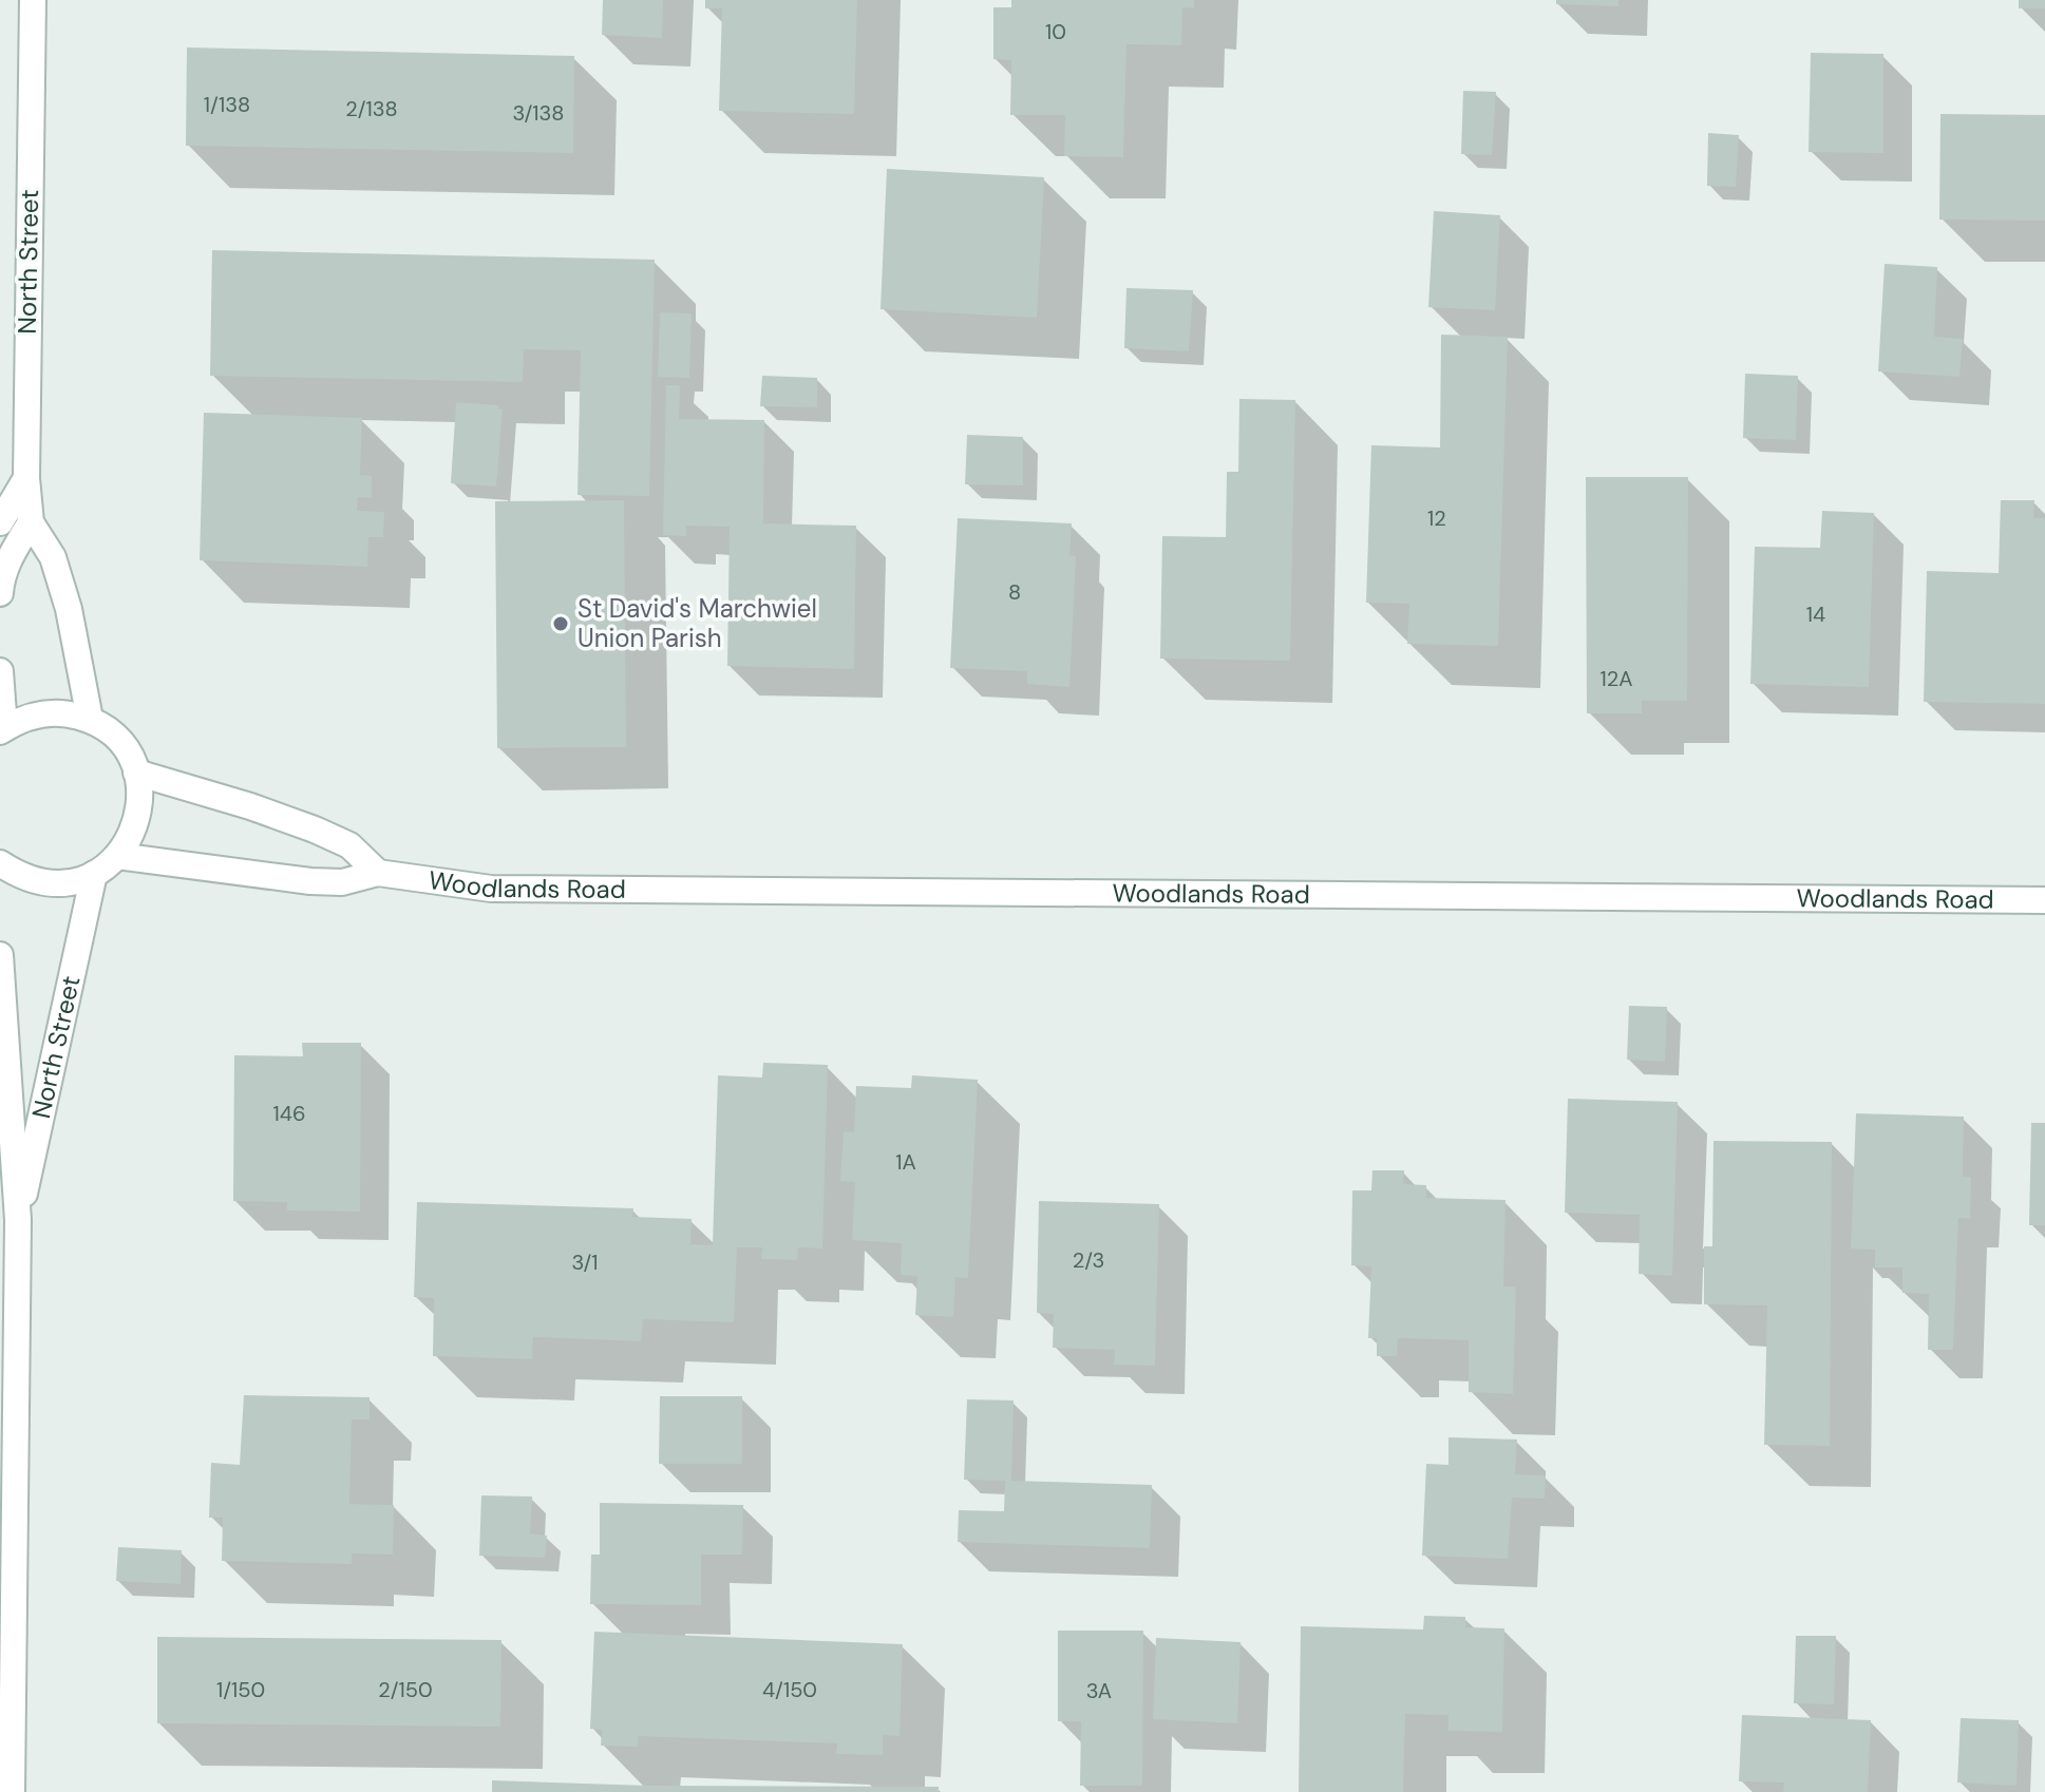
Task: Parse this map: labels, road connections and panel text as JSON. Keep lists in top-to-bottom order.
{
  "streets": {
    "street": ["North Street", "Woodlands Road"]
  },
  "places": ["St David's Marchwiel Union Parish"],
  "house_numbers": [
    "10",
    "1/138",
    "2/138",
    "3/138",
    "12",
    "8",
    "14",
    "12A",
    "146",
    "1A",
    "2/3",
    "3/1",
    "1/150",
    "2/150",
    "4/150",
    "3A"
  ]
}
